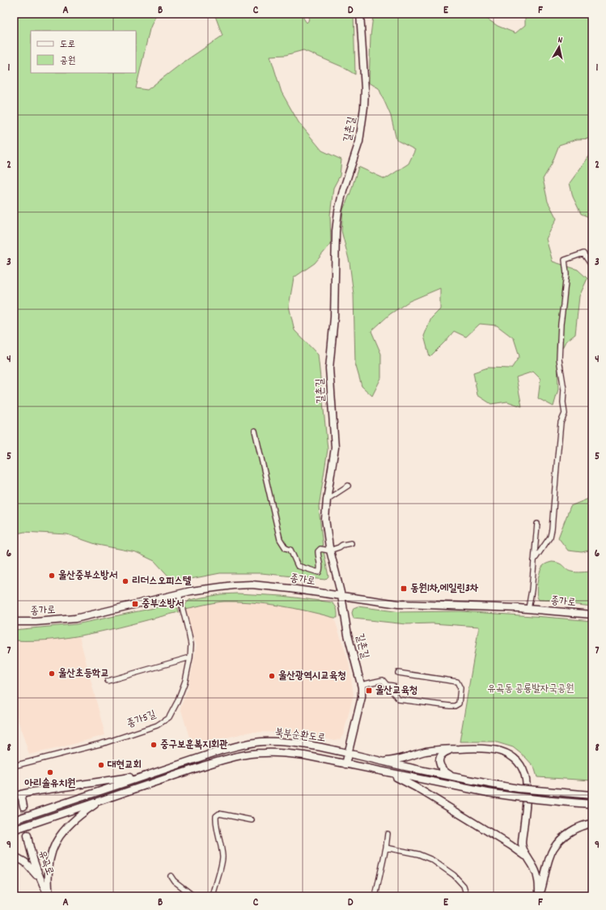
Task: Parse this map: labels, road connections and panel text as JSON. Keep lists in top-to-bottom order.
{
  "streets": {
    "main road": [
      "길촌길",
      "종가로",
      "북부순환도로",
      "유곡로"
    ],
    "street": ["종가5길"]
  },
  "crossings": [
    ["길촌길", "종가로"],
    ["길촌길", "북부순환도로"],
    ["종가로", "종가5길"]
  ],
  "parks": ["유곡동 공룡발자국공원"],
  "places": {
    "other": [
      "울산중부소방서",
      "리더스오피스텔",
      "울산초등학교",
      "울산광역시교육청",
      "중구보훈복지회관",
      "대현교회",
      "아리솔유치원"
    ],
    "transit": ["동원1차,에일린3차", "중부소방서", "울산교육청"]
  },
  "legend": ["도로", "공원"],
  "north": "top",
  "grid": {
    "columns": [
      "A",
      "B",
      "C",
      "D",
      "E",
      "F"
    ],
    "rows": [
      "1",
      "2",
      "3",
      "4",
      "5",
      "6",
      "7",
      "8",
      "9"
    ]
  }
}
